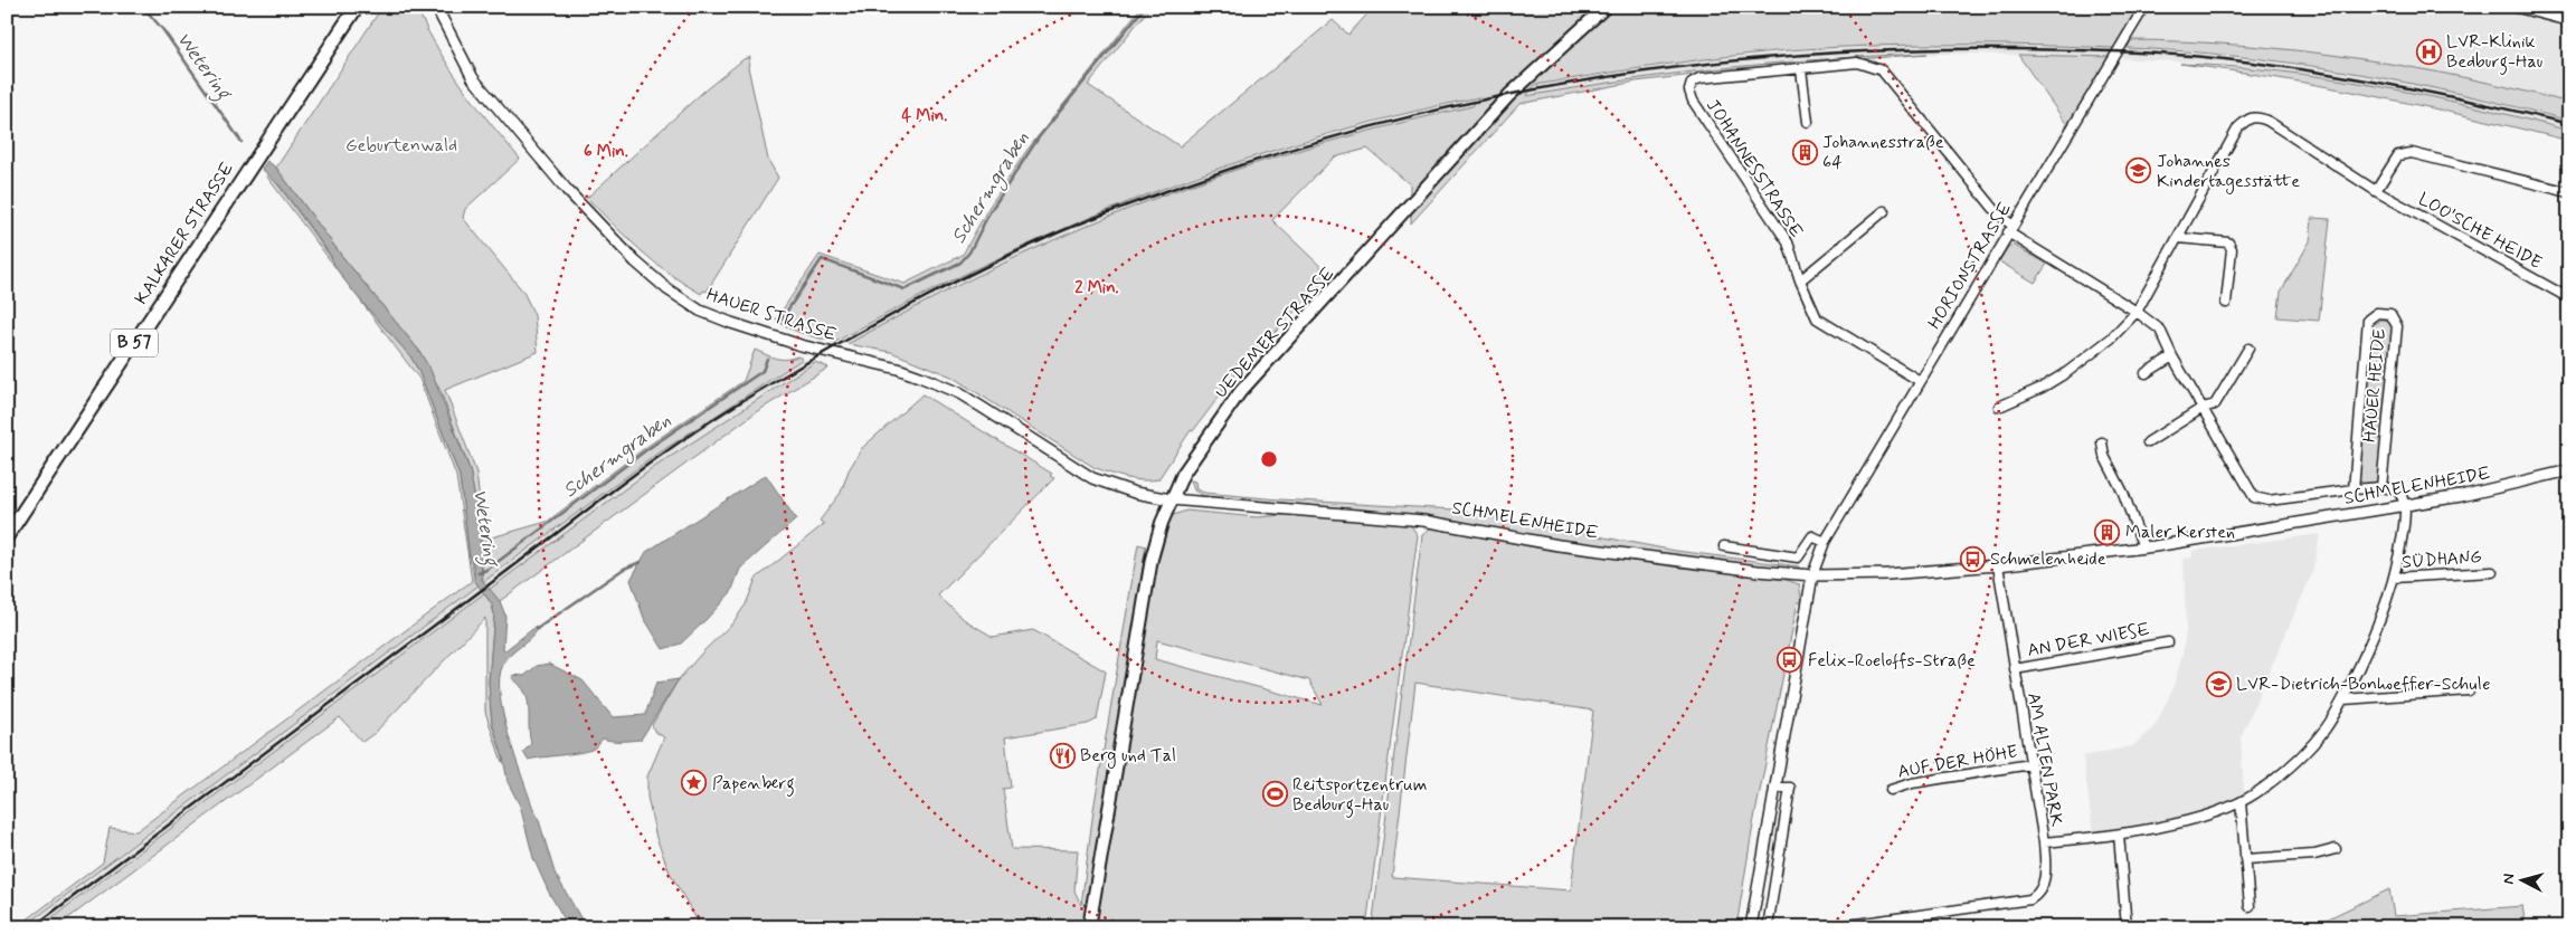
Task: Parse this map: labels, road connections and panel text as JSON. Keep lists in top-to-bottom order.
{
  "streets": {
    "main road": ["KALKARER STRASSE", "UEDEMER STRASSE", "B 57"],
    "street": [
      "JOHANNESSTRASSE",
      "LOO'SCHE HEIDE",
      "HORIONSTRASSE",
      "HAUER STRASSE",
      "HAUER HEIDE",
      "SCHMELENHEIDE",
      "SÜDHANG",
      "AN DER WIESE",
      "AM ALTEN PARK",
      "AUF DER HÖHE"
    ]
  },
  "crossings": [
    ["JOHANNESSTRASSE", "HORIONSTRASSE"],
    ["HORIONSTRASSE", "SCHMELENHEIDE"],
    ["HAUER STRASSE", "UEDEMER STRASSE"],
    ["HAUER STRASSE", "SCHMELENHEIDE"],
    ["UEDEMER STRASSE", "SCHMELENHEIDE"],
    ["SCHMELENHEIDE", "AM ALTEN PARK"],
    ["SÜDHANG", "AM ALTEN PARK"],
    ["AN DER WIESE", "AM ALTEN PARK"],
    ["AM ALTEN PARK", "AUF DER HÖHE"]
  ],
  "water": ["Wetering", "Schermgraben"],
  "parks": ["Geburtenwald"],
  "places": {
    "hospital": ["LVR-Klinik Bedburg-Hau"],
    "building": ["Johannesstraße 64", "Maler Kersten"],
    "school or university": ["Johannes Kindertagesstätte", "LVR-Dietrich-Bonhoeffer-Schule"],
    "bus stop": ["Schmelenheide", "Felix-Roeloffs-Straße"],
    "restaurant": ["Berg und Tal"],
    "place": ["Papenberg"],
    "sports": ["Reitsportzentrum Bedburg-Hau"]
  },
  "north": "left",
  "rings": ["4 Min.", "6 Min.", "2 Min."]
}
